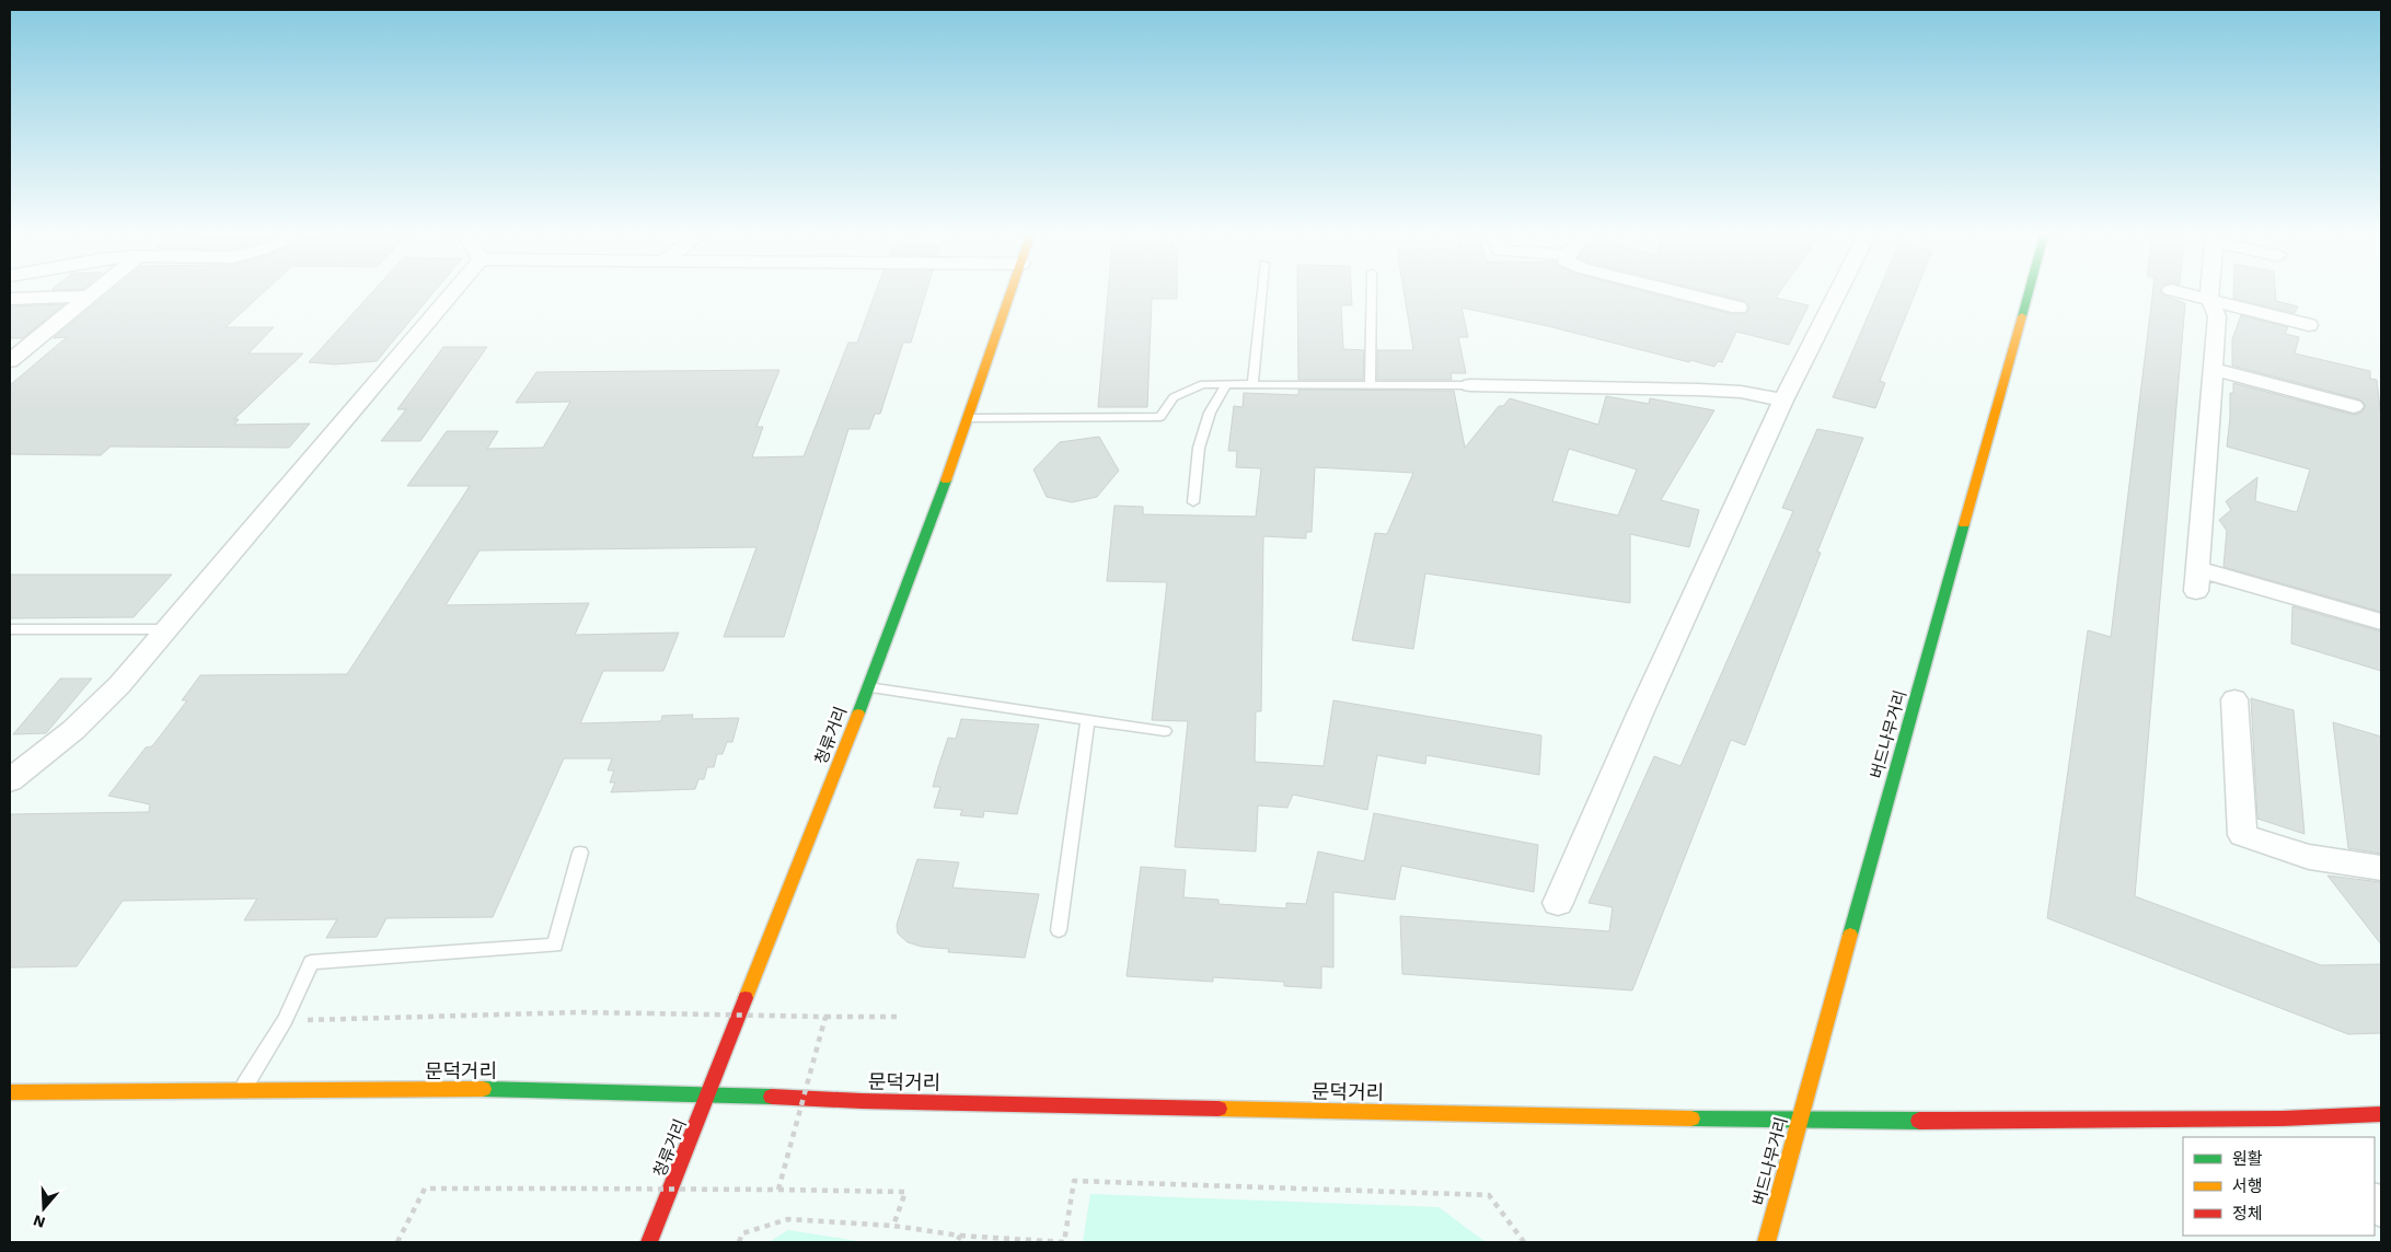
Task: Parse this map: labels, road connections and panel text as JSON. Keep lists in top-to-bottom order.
{
  "streets": {
    "main road": ["버드나무거리", "청류거리", "문덕거리"]
  },
  "crossings": [
    ["버드나무거리", "문덕거리"],
    ["청류거리", "문덕거리"]
  ],
  "legend": ["원활", "서행", "정체"],
  "north": "bottom"
}
